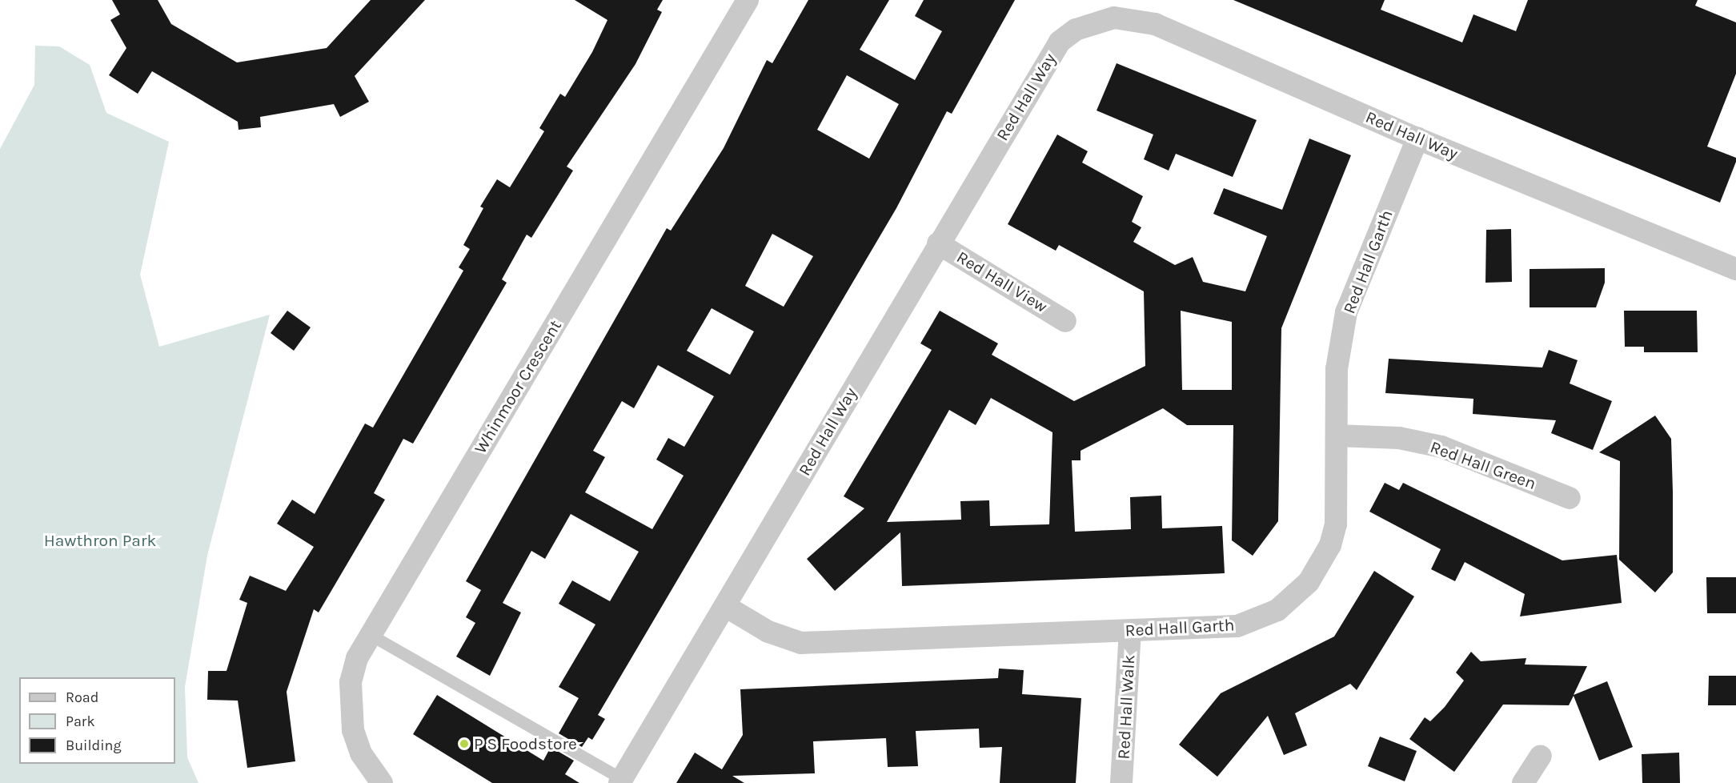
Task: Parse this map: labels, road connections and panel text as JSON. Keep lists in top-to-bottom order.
{
  "streets": {
    "street": [
      "Red Hall Way",
      "Red Hall Garth",
      "Red Hall View",
      "Whinmoor Crescent",
      "Red Hall Green",
      "Red Hall Walk"
    ]
  },
  "crossings": [
    ["Red Hall Way", "Red Hall Garth"],
    ["Red Hall Way", "Red Hall View"],
    ["Red Hall Garth", "Red Hall Green"],
    ["Red Hall Garth", "Red Hall Walk"]
  ],
  "parks": ["Hawthron Park"],
  "places": ["P S Foodstore"],
  "legend": ["Road", "Park", "Building"]
}
